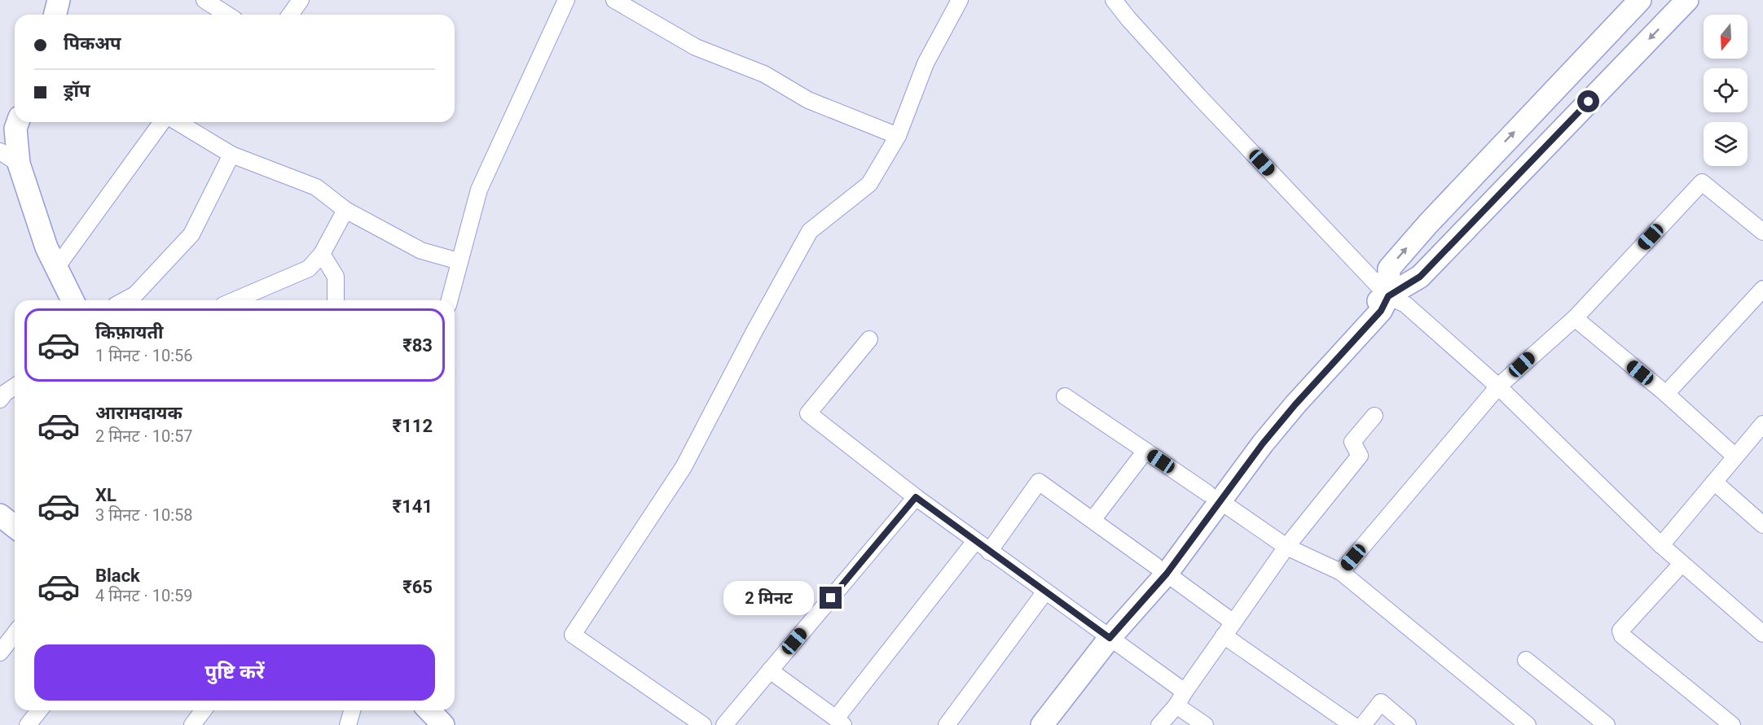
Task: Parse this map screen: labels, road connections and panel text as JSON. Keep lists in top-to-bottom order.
{
  "north": "bottom",
  "page": {
    "banner": ["पिकअप", "ड्रॉप"],
    "list": [
      {
        "name": "किफ़ायती",
        "note": "1 मिनट · 10:56",
        "value": "₹83"
      },
      {
        "name": "आरामदायक",
        "note": "2 मिनट · 10:57",
        "value": "₹112"
      },
      {
        "name": "XL",
        "note": "3 मिनट · 10:58",
        "value": "₹141"
      },
      {
        "name": "Black",
        "note": "4 मिनट · 10:59",
        "value": "₹65"
      }
    ],
    "bubble": "2 मिनट",
    "buttons": "पुष्टि करें"
  }
}
